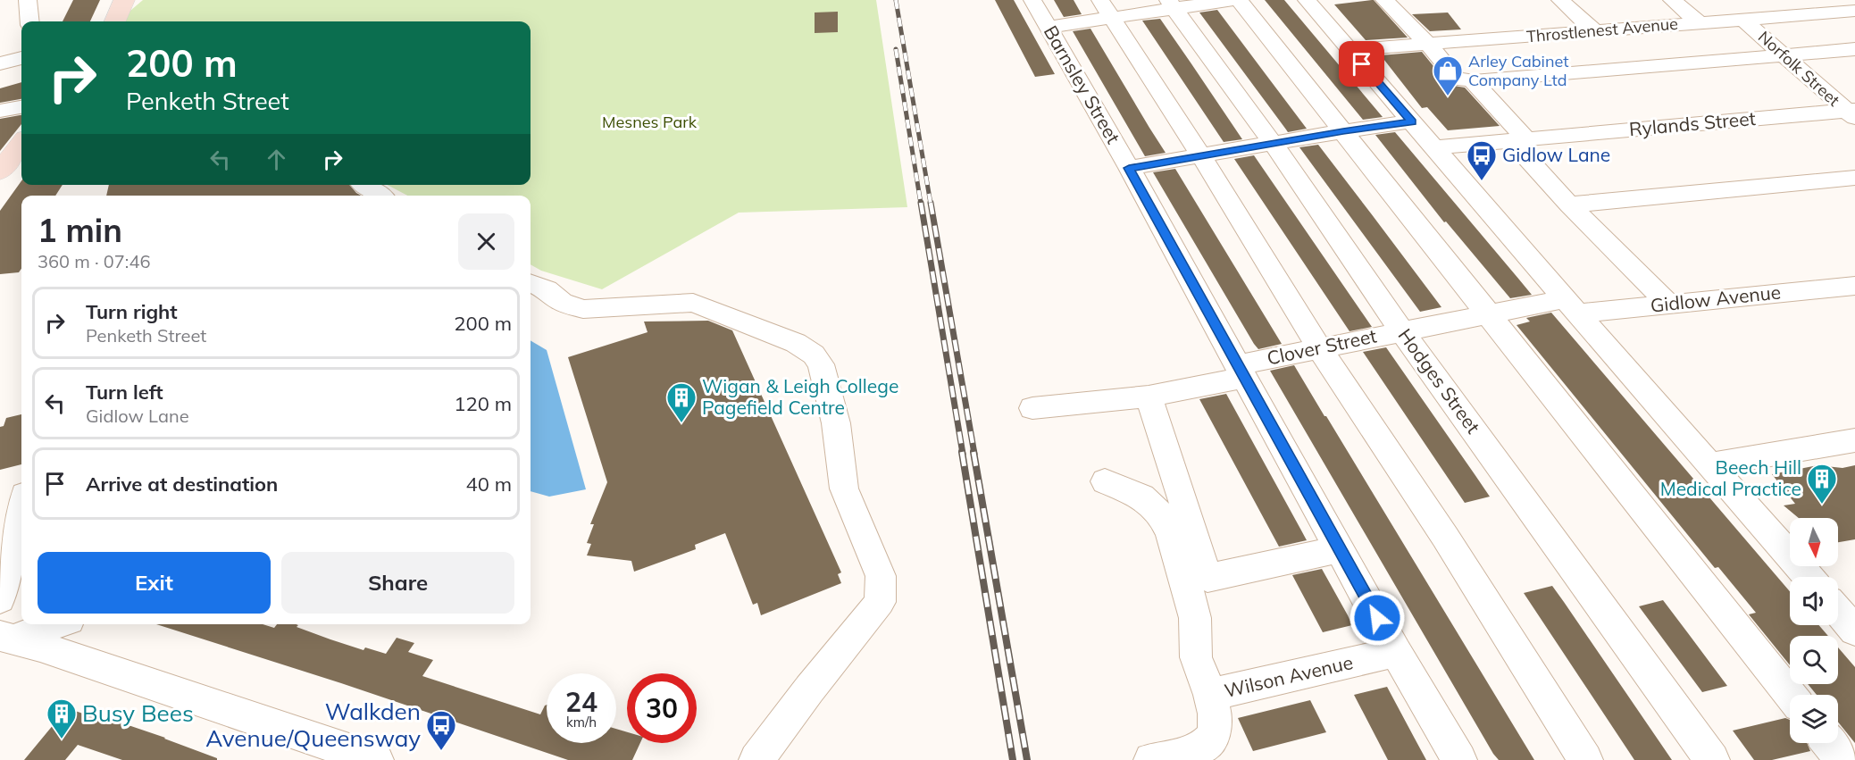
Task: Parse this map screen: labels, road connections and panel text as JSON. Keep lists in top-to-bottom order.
{
  "streets": {
    "street": [
      "Throstlenest Avenue",
      "Norfolk Street",
      "Barnsley Street",
      "Rylands Street",
      "Gidlow Avenue",
      "Clover Street",
      "Hodges Street",
      "Wilson Avenue"
    ]
  },
  "crossings": [
    ["Throstlenest Avenue", "Norfolk Street"],
    ["Norfolk Street", "Rylands Street"],
    ["Barnsley Street", "Clover Street"],
    ["Barnsley Street", "Wilson Avenue"],
    ["Gidlow Avenue", "Clover Street"],
    ["Clover Street", "Hodges Street"]
  ],
  "parks": ["Mesnes Park"],
  "places": {
    "shop": ["Arley Cabinet Company Ltd"],
    "bus stop": ["Gidlow Lane", "Walkden Avenue/Queensway"],
    "building": ["Wigan & Leigh College Pagefield Centre", "Beech Hill Medical Practice", "Busy Bees"]
  },
  "north": "bottom",
  "page": {
    "turn": ["200 m", "Penketh Street"],
    "heading": ["1 min", "360 m · 07:46"],
    "list": [
      {
        "name": "Turn right",
        "note": "Penketh Street",
        "value": "200 m"
      },
      {
        "name": "Turn left",
        "note": "Gidlow Lane",
        "value": "120 m"
      },
      {
        "name": "Arrive at destination",
        "value": "40 m"
      }
    ],
    "buttons": ["Exit", "Share"],
    "speed": "24 km/h",
    "limit": "30"
  }
}
